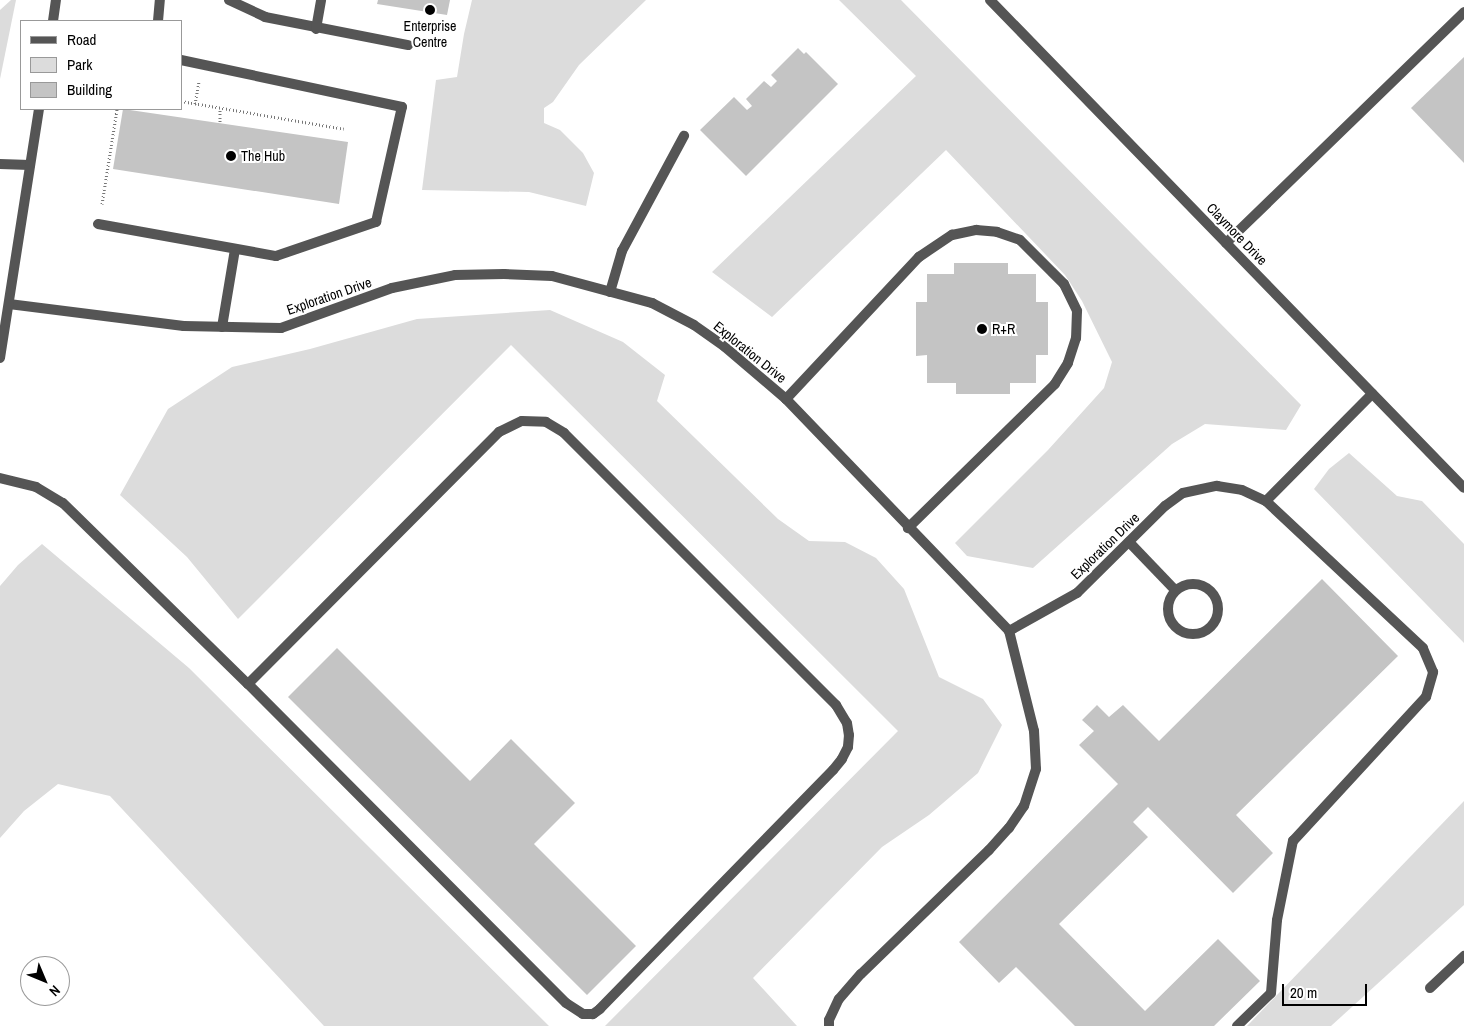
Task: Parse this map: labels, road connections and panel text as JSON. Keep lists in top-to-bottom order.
{
  "streets": {
    "street": ["Claymore Drive", "Exploration Drive"]
  },
  "places": ["Enterprise Centre", "The Hub", "R+R"],
  "legend": ["Road", "Park", "Building"],
  "scale_bar": "20 m",
  "north": "bottom right"
}
